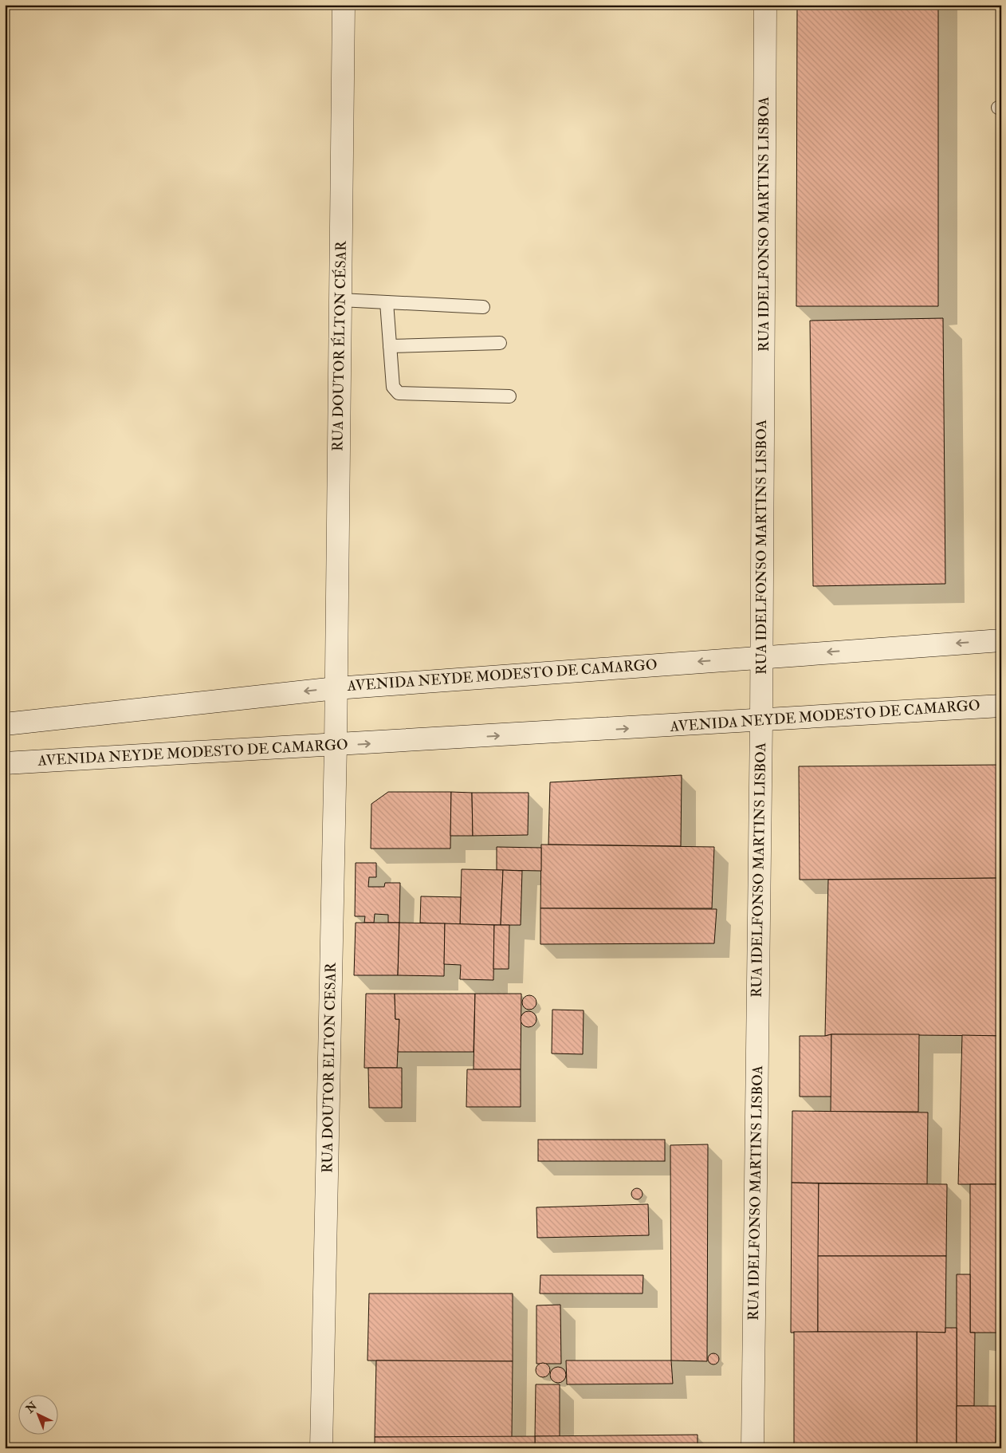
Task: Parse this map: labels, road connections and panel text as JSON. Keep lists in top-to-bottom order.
{
  "streets": {
    "street": [
      "RUA IDELFONSO MARTINS LISBOA",
      "RUA DOUTOR ÉLTON CÉSAR",
      "AVENIDA NEYDE MODESTO DE CAMARGO",
      "RUA DOUTOR ELTON CESAR"
    ]
  },
  "crossings": [
    ["RUA IDELFONSO MARTINS LISBOA", "AVENIDA NEYDE MODESTO DE CAMARGO"],
    ["RUA DOUTOR ÉLTON CÉSAR", "AVENIDA NEYDE MODESTO DE CAMARGO"],
    ["RUA DOUTOR ÉLTON CÉSAR", "RUA DOUTOR ELTON CESAR"],
    ["AVENIDA NEYDE MODESTO DE CAMARGO", "RUA DOUTOR ELTON CESAR"]
  ],
  "north": "top left"
}
